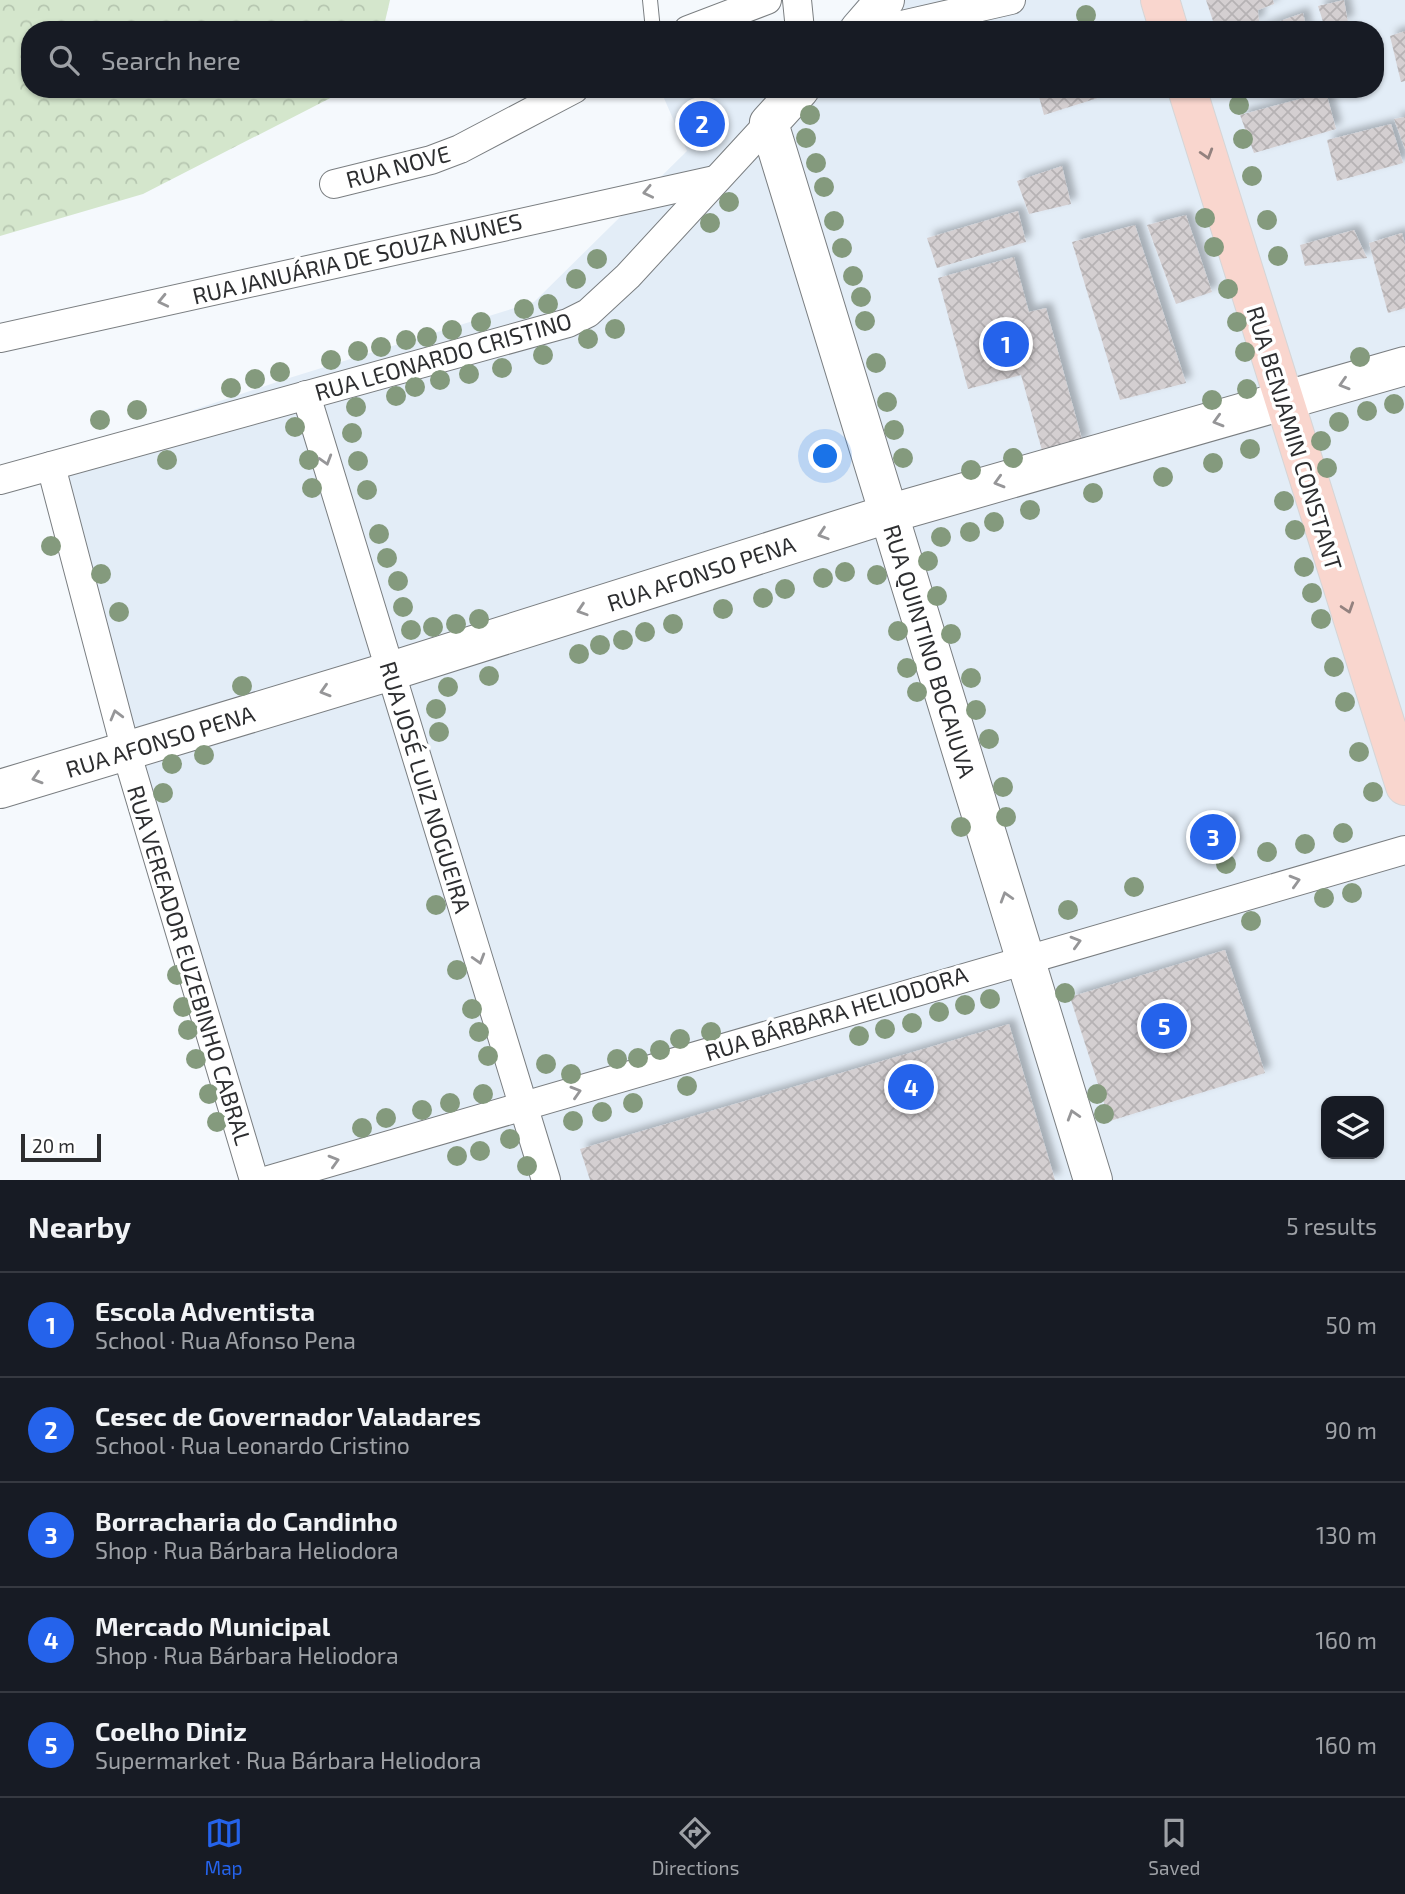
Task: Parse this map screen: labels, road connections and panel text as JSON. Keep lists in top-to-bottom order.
{
  "streets": {
    "main road": ["RUA BENJAMIN CONSTANT"],
    "street": [
      "RUA NOVE",
      "RUA JANUÁRIA DE SOUZA NUNES",
      "RUA LEONARDO CRISTINO",
      "RUA AFONSO PENA",
      "RUA QUINTINO BOCAIUVA",
      "RUA JOSÉ LUIZ NOGUEIRA",
      "RUA VEREADOR EUZEBINHO CABRAL",
      "RUA BÁRBARA HELIODORA"
    ]
  },
  "crossings": [
    ["RUA JANUÁRIA DE SOUZA NUNES", "RUA LEONARDO CRISTINO"],
    ["RUA LEONARDO CRISTINO", "RUA QUINTINO BOCAIUVA"],
    ["RUA LEONARDO CRISTINO", "RUA JOSÉ LUIZ NOGUEIRA"],
    ["RUA LEONARDO CRISTINO", "RUA VEREADOR EUZEBINHO CABRAL"],
    ["RUA BENJAMIN CONSTANT", "RUA AFONSO PENA"],
    ["RUA AFONSO PENA", "RUA QUINTINO BOCAIUVA"],
    ["RUA AFONSO PENA", "RUA JOSÉ LUIZ NOGUEIRA"],
    ["RUA AFONSO PENA", "RUA VEREADOR EUZEBINHO CABRAL"],
    ["RUA QUINTINO BOCAIUVA", "RUA BÁRBARA HELIODORA"],
    ["RUA JOSÉ LUIZ NOGUEIRA", "RUA BÁRBARA HELIODORA"]
  ],
  "one_way": [
    "RUA JANUÁRIA DE SOUZA NUNES",
    "RUA BENJAMIN CONSTANT",
    "RUA AFONSO PENA",
    "RUA QUINTINO BOCAIUVA",
    "RUA JOSÉ LUIZ NOGUEIRA",
    "RUA VEREADOR EUZEBINHO CABRAL",
    "RUA BÁRBARA HELIODORA"
  ],
  "scale_bar": "20 m",
  "page": {
    "search": "Search here",
    "pins": [
      "2",
      "1",
      "3",
      "5",
      "4"
    ],
    "scale": "20 m",
    "heading": ["Nearby", "5 results"],
    "list": [
      {
        "mark": "1",
        "name": "Escola Adventista",
        "note": "School · Rua Afonso Pena",
        "value": "50 m"
      },
      {
        "mark": "2",
        "name": "Cesec de Governador Valadares",
        "note": "School · Rua Leonardo Cristino",
        "value": "90 m"
      },
      {
        "mark": "3",
        "name": "Borracharia do Candinho",
        "note": "Shop · Rua Bárbara Heliodora",
        "value": "130 m"
      },
      {
        "mark": "4",
        "name": "Mercado Municipal",
        "note": "Shop · Rua Bárbara Heliodora",
        "value": "160 m"
      },
      {
        "mark": "5",
        "name": "Coelho Diniz",
        "note": "Supermarket · Rua Bárbara Heliodora",
        "value": "160 m"
      }
    ],
    "nav": ["Map", "Directions", "Saved"]
  }
}
